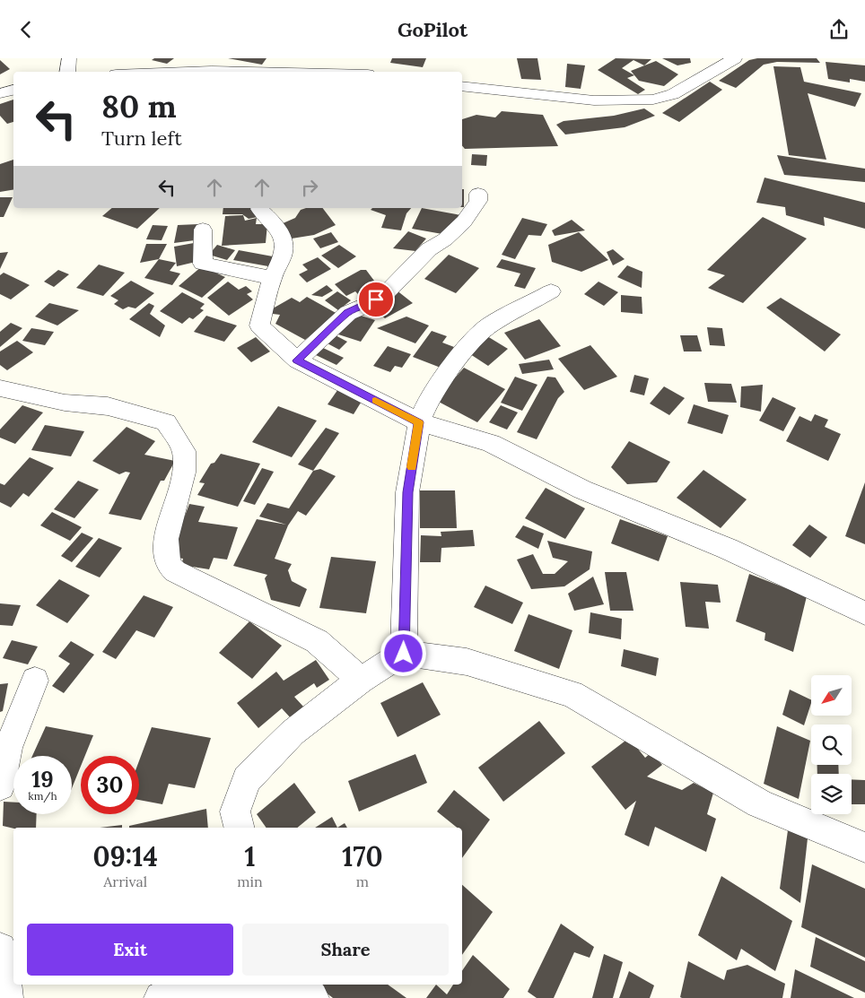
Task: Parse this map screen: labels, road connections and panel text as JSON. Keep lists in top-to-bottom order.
{
  "north": "bottom left",
  "page": {
    "header": "GoPilot",
    "turn": ["80 m", "Turn left"],
    "speed": "19 km/h",
    "limit": "30",
    "eta": [
      "09:14",
      "Arrival",
      "1",
      "min",
      "170",
      "m"
    ],
    "buttons": ["Exit", "Share"]
  }
}
